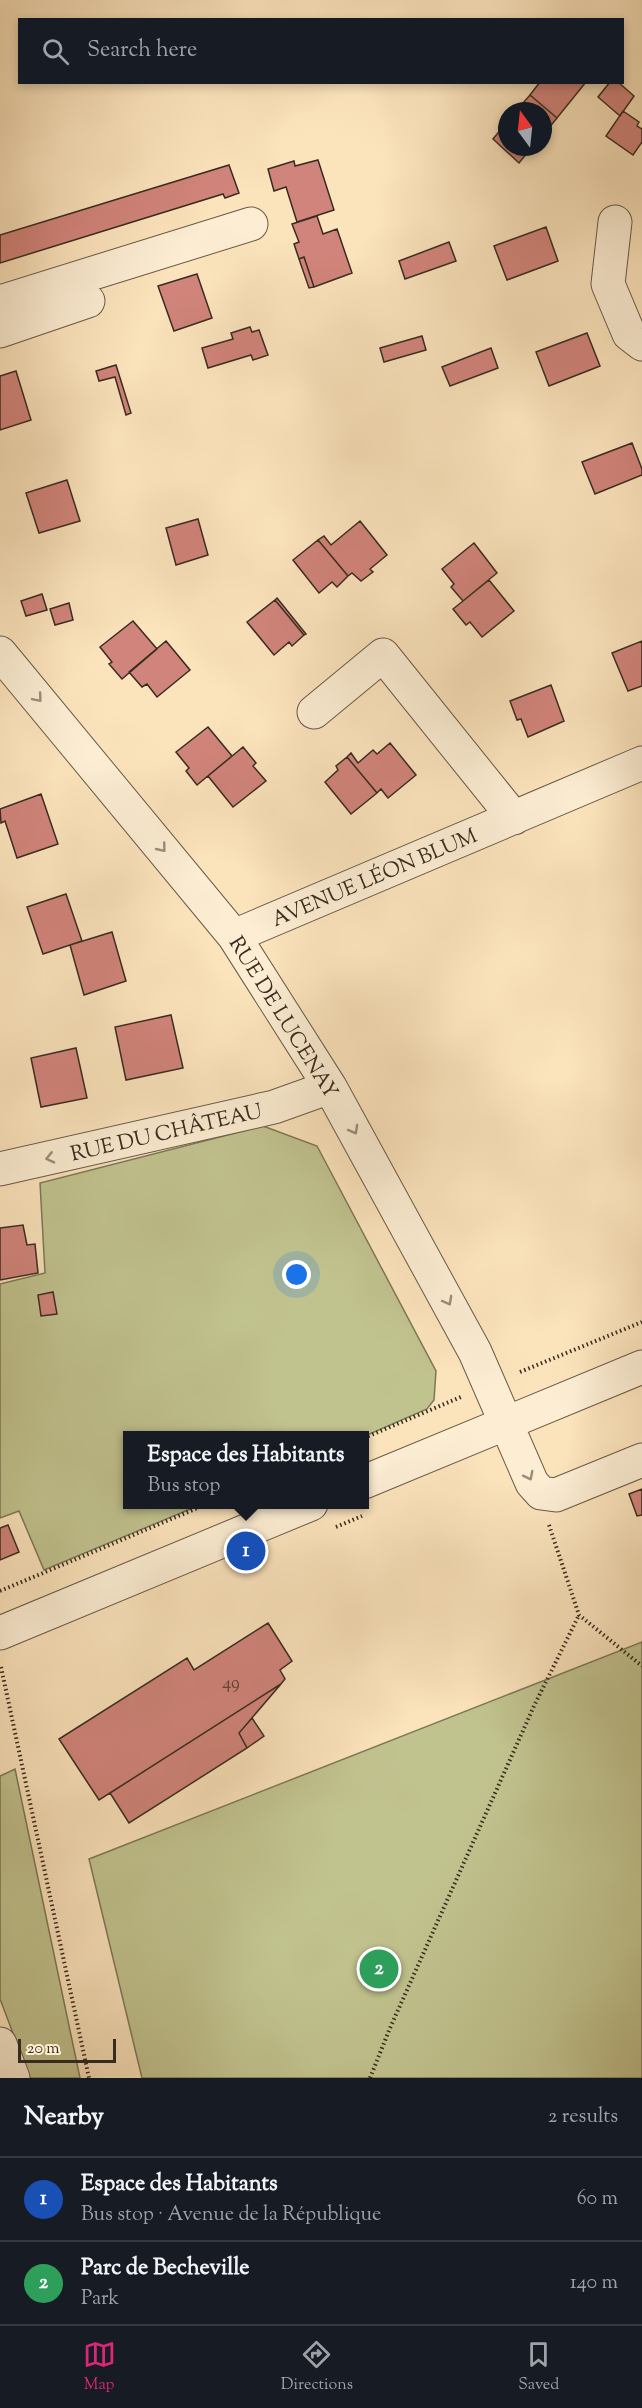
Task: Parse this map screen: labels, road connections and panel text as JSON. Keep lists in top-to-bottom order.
{
  "streets": {
    "street": ["AVENUE LÉON BLUM", "RUE DE LUCENAY", "RUE DU CHÂTEAU"]
  },
  "crossings": [
    ["AVENUE LÉON BLUM", "RUE DE LUCENAY"],
    ["RUE DE LUCENAY", "RUE DU CHÂTEAU"]
  ],
  "one_way": ["RUE DE LUCENAY", "RUE DU CHÂTEAU"],
  "house_numbers": ["49"],
  "scale_bar": "20 m",
  "north": "top",
  "page": {
    "search": "Search here",
    "popup": ["Espace des Habitants", "Bus stop"],
    "pins": ["1", "2"],
    "scale": "20 m",
    "heading": ["Nearby", "2 results"],
    "list": [
      {
        "mark": "1",
        "name": "Espace des Habitants",
        "note": "Bus stop · Avenue de la République",
        "value": "60 m"
      },
      {
        "mark": "2",
        "name": "Parc de Becheville",
        "note": "Park",
        "value": "140 m"
      }
    ],
    "nav": ["Map", "Directions", "Saved"]
  }
}
